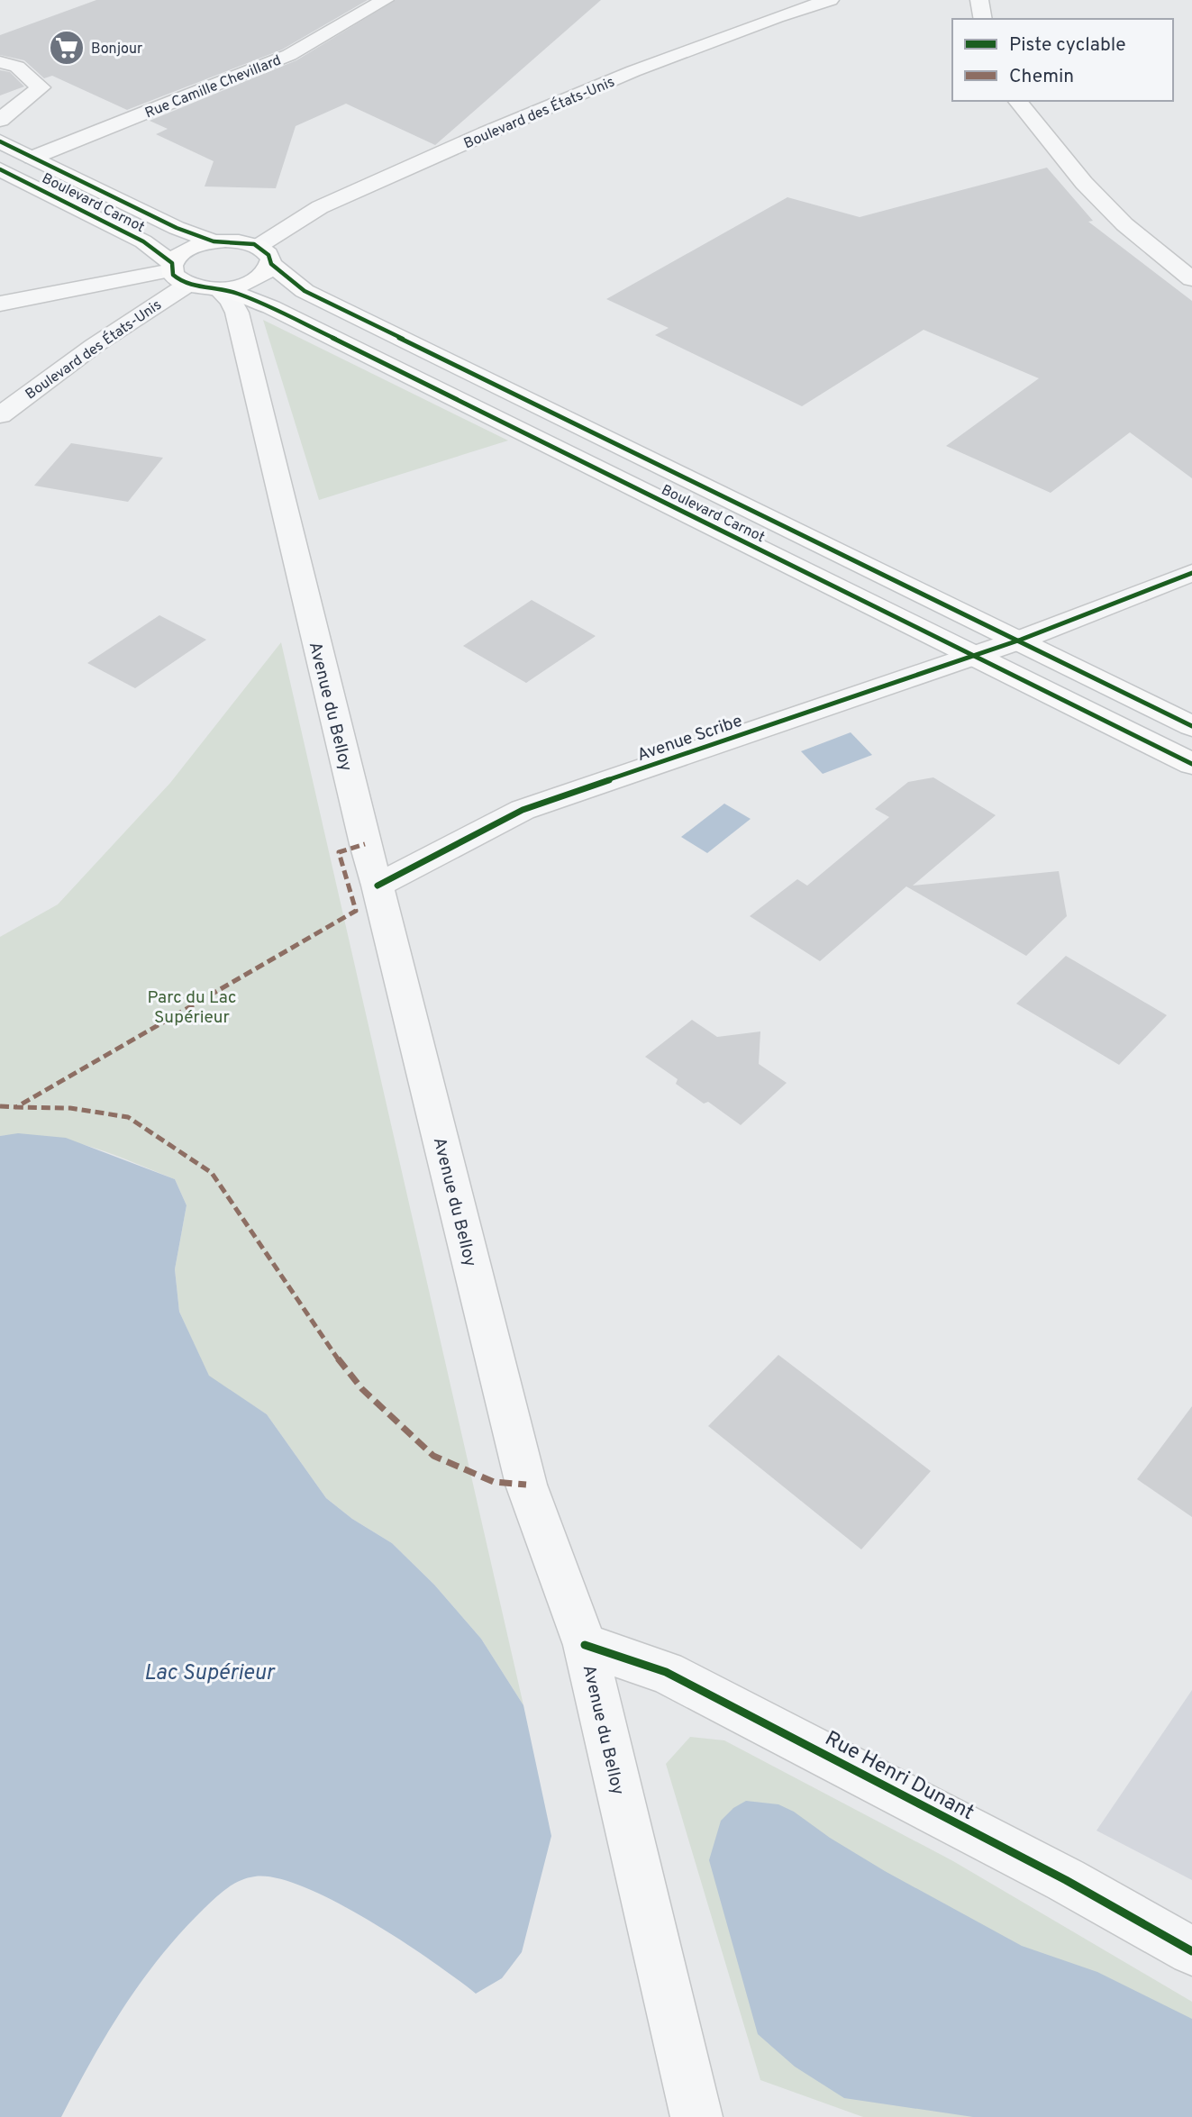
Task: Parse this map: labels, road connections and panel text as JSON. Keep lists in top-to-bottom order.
{
  "streets": {
    "main road": ["Boulevard Carnot"],
    "street": [
      "Rue Camille Chevillard",
      "Boulevard des États-Unis",
      "Avenue du Belloy",
      "Avenue Scribe",
      "Rue Henri Dunant"
    ]
  },
  "crossings": [
    ["Rue Camille Chevillard", "Boulevard Carnot"],
    ["Boulevard des États-Unis", "Boulevard Carnot"],
    ["Boulevard Carnot", "Avenue du Belloy"],
    ["Boulevard Carnot", "Avenue Scribe"],
    ["Avenue du Belloy", "Avenue Scribe"],
    ["Avenue du Belloy", "Rue Henri Dunant"]
  ],
  "water": ["Lac Supérieur"],
  "parks": ["Parc du Lac Supérieur"],
  "places": {
    "supermarket": ["Bonjour"]
  },
  "legend": ["Piste cyclable", "Chemin"]
}
